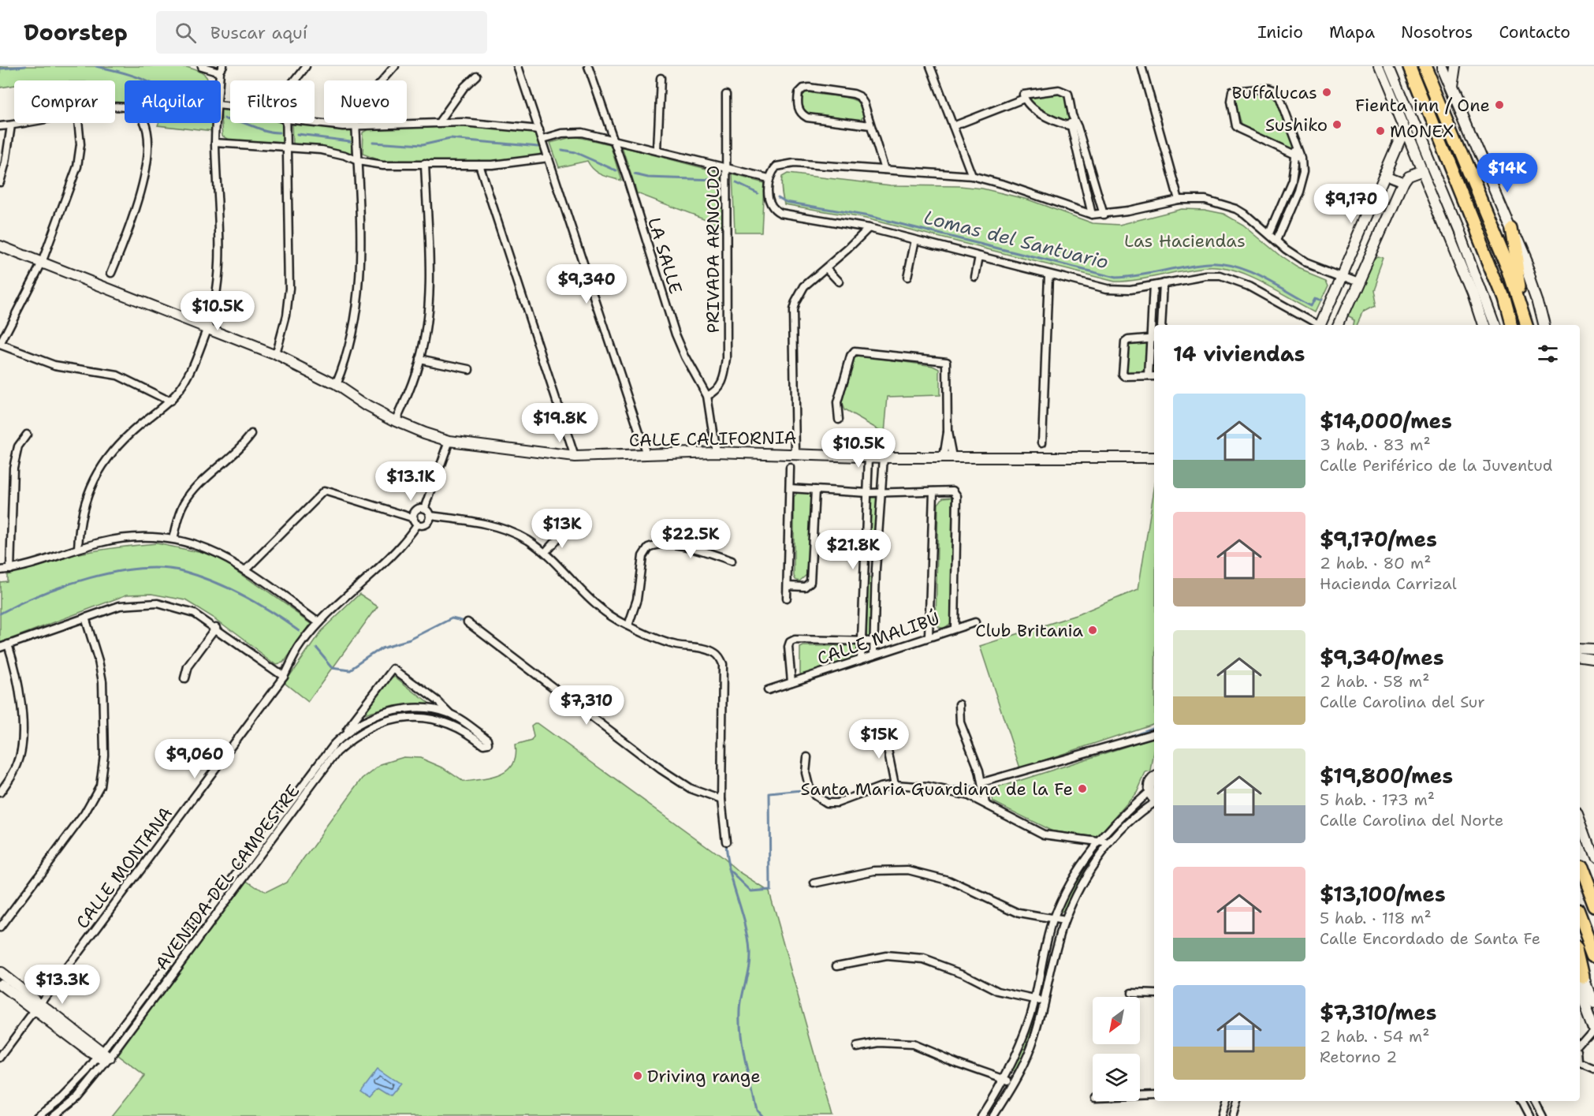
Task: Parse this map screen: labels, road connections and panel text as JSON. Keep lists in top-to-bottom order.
{
  "streets": {
    "main road": ["CALLE CALIFORNIA"],
    "street": [
      "PRIVADA ARNOLDO",
      "LA SALLE",
      "CALLE MALIBÚ",
      "CALLE MONTANA",
      "AVENIDA DEL CAMPESTRE"
    ]
  },
  "crossings": [
    ["PRIVADA ARNOLDO", "LA SALLE"],
    ["LA SALLE", "CALLE CALIFORNIA"]
  ],
  "water": ["Lomas del Santuario"],
  "parks": ["Las Haciendas"],
  "places": [
    "Buffalucas",
    "Fienta inn / One",
    "Sushiko",
    "MONEX",
    "Club Britania",
    "Santa Maria Guardiana de la Fe",
    "Driving range"
  ],
  "north": "bottom left",
  "page": {
    "header": "Doorstep",
    "search": "Buscar aquí",
    "nav": [
      "Inicio",
      "Mapa",
      "Nosotros",
      "Contacto"
    ],
    "chip": [
      "Comprar",
      "Alquilar",
      "Filtros",
      "Nuevo"
    ],
    "price": [
      "$14K",
      "$9,170",
      "$9,340",
      "$10.5K",
      "$19.8K",
      "$10.5K",
      "$13.1K",
      "$13K",
      "$22.5K",
      "$21.8K",
      "$7,310",
      "$15K",
      "$9,060",
      "$13.3K"
    ],
    "heading": "14 viviendas",
    "list": [
      {
        "name": "$14,000/mes",
        "note": "3 hab. · 83 m² · Calle Periférico de la Juventud"
      },
      {
        "name": "$9,170/mes",
        "note": "2 hab. · 80 m² · Hacienda Carrizal"
      },
      {
        "name": "$9,340/mes",
        "note": "2 hab. · 58 m² · Calle Carolina del Sur"
      },
      {
        "name": "$19,800/mes",
        "note": "5 hab. · 173 m² · Calle Carolina del Norte"
      },
      {
        "name": "$13,100/mes",
        "note": "5 hab. · 118 m² · Calle Encordado de Santa Fe"
      },
      {
        "name": "$7,310/mes",
        "note": "2 hab. · 54 m² · Retorno 2"
      }
    ]
  }
}
